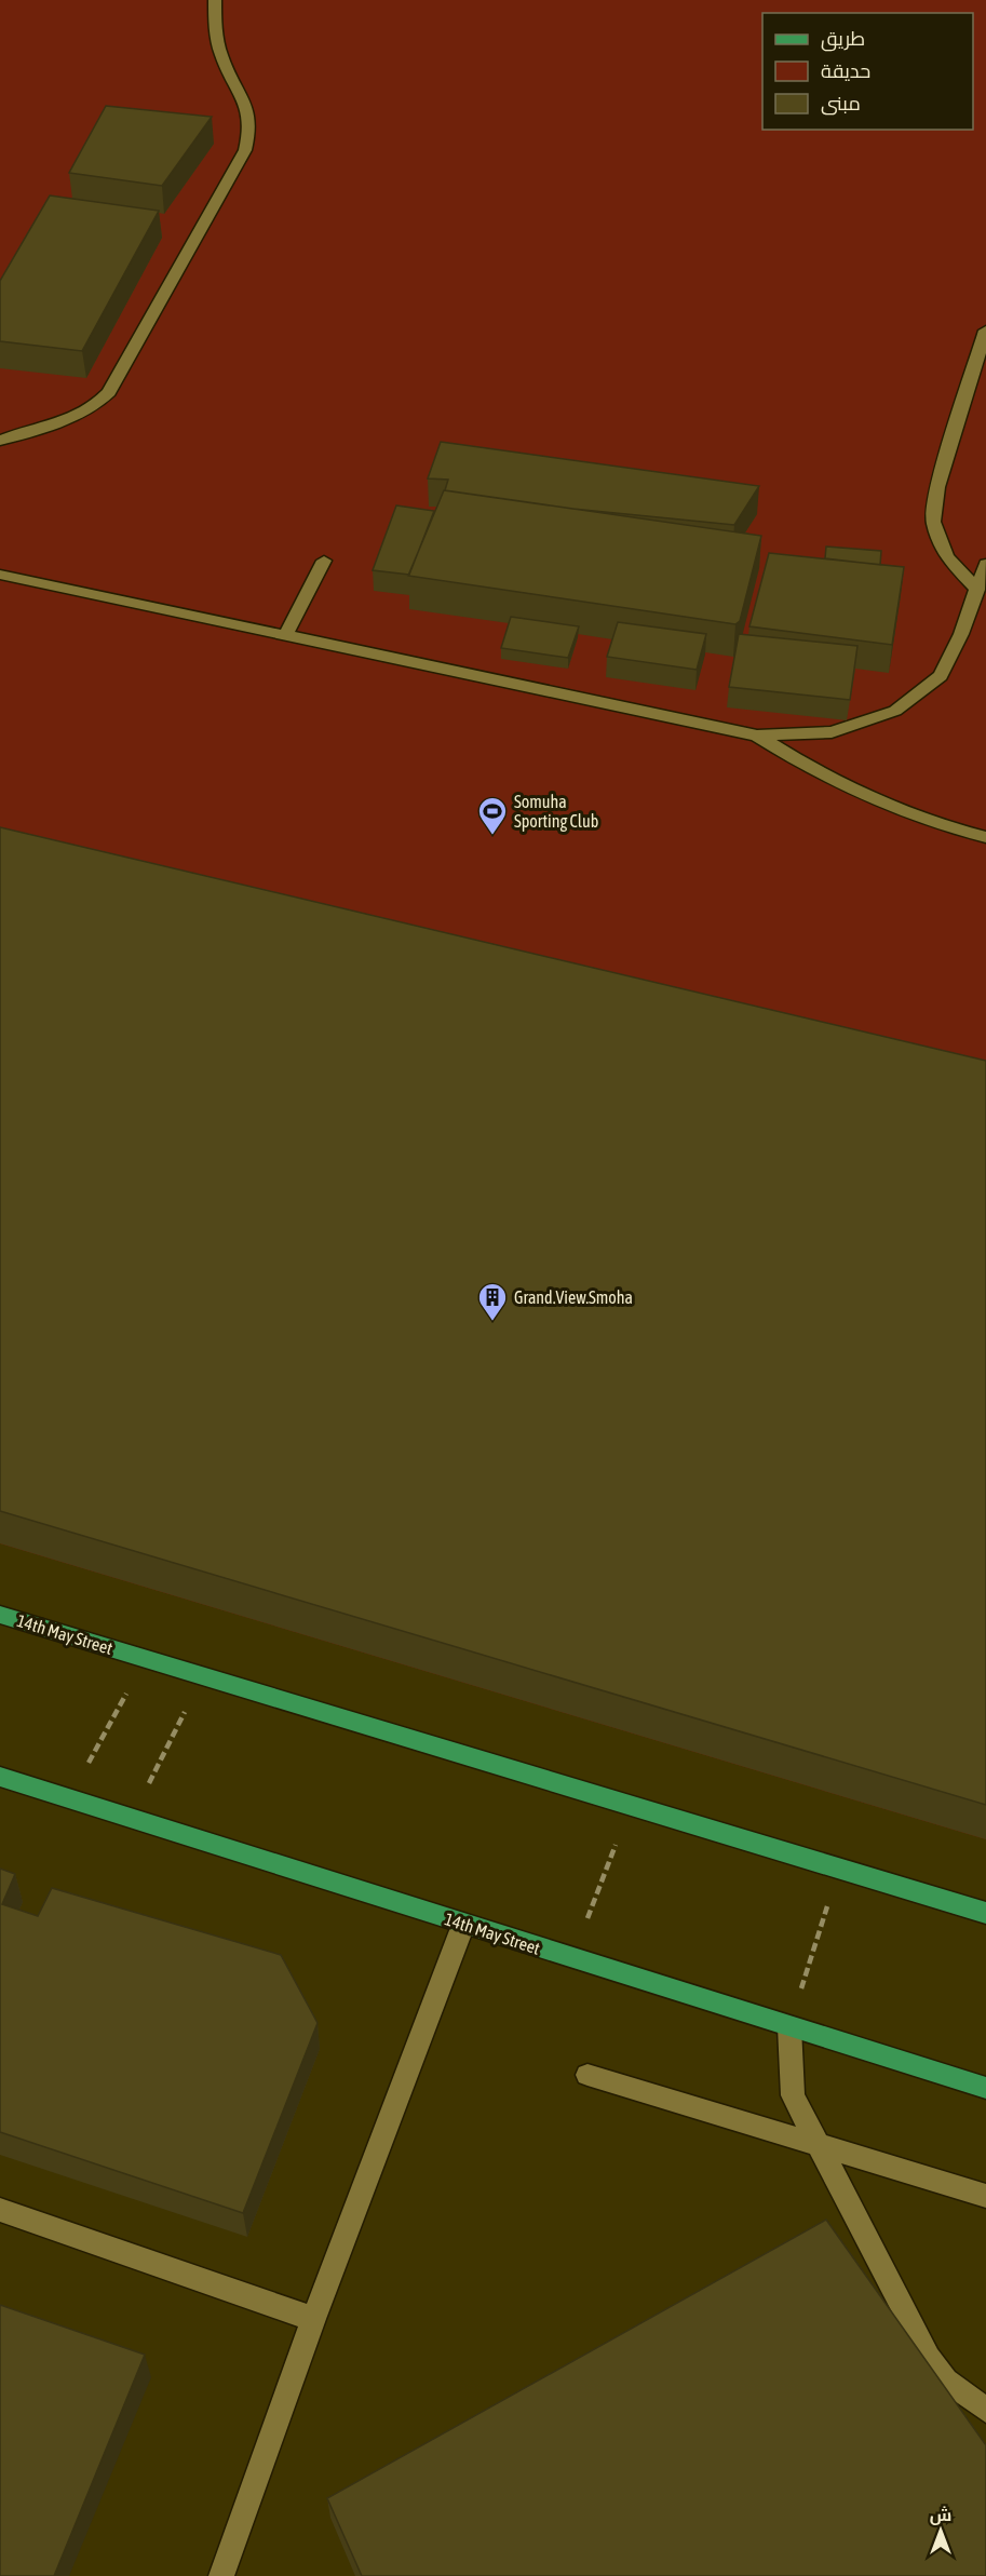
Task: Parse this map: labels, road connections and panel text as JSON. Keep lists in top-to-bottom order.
{
  "streets": {
    "main road": ["14th May Street"]
  },
  "places": {
    "sports": ["Somuha Sporting Club"],
    "building": ["Grand.View.Smoha"]
  },
  "legend": ["طريق", "حديقة", "مبنى"],
  "north": "top"
}
